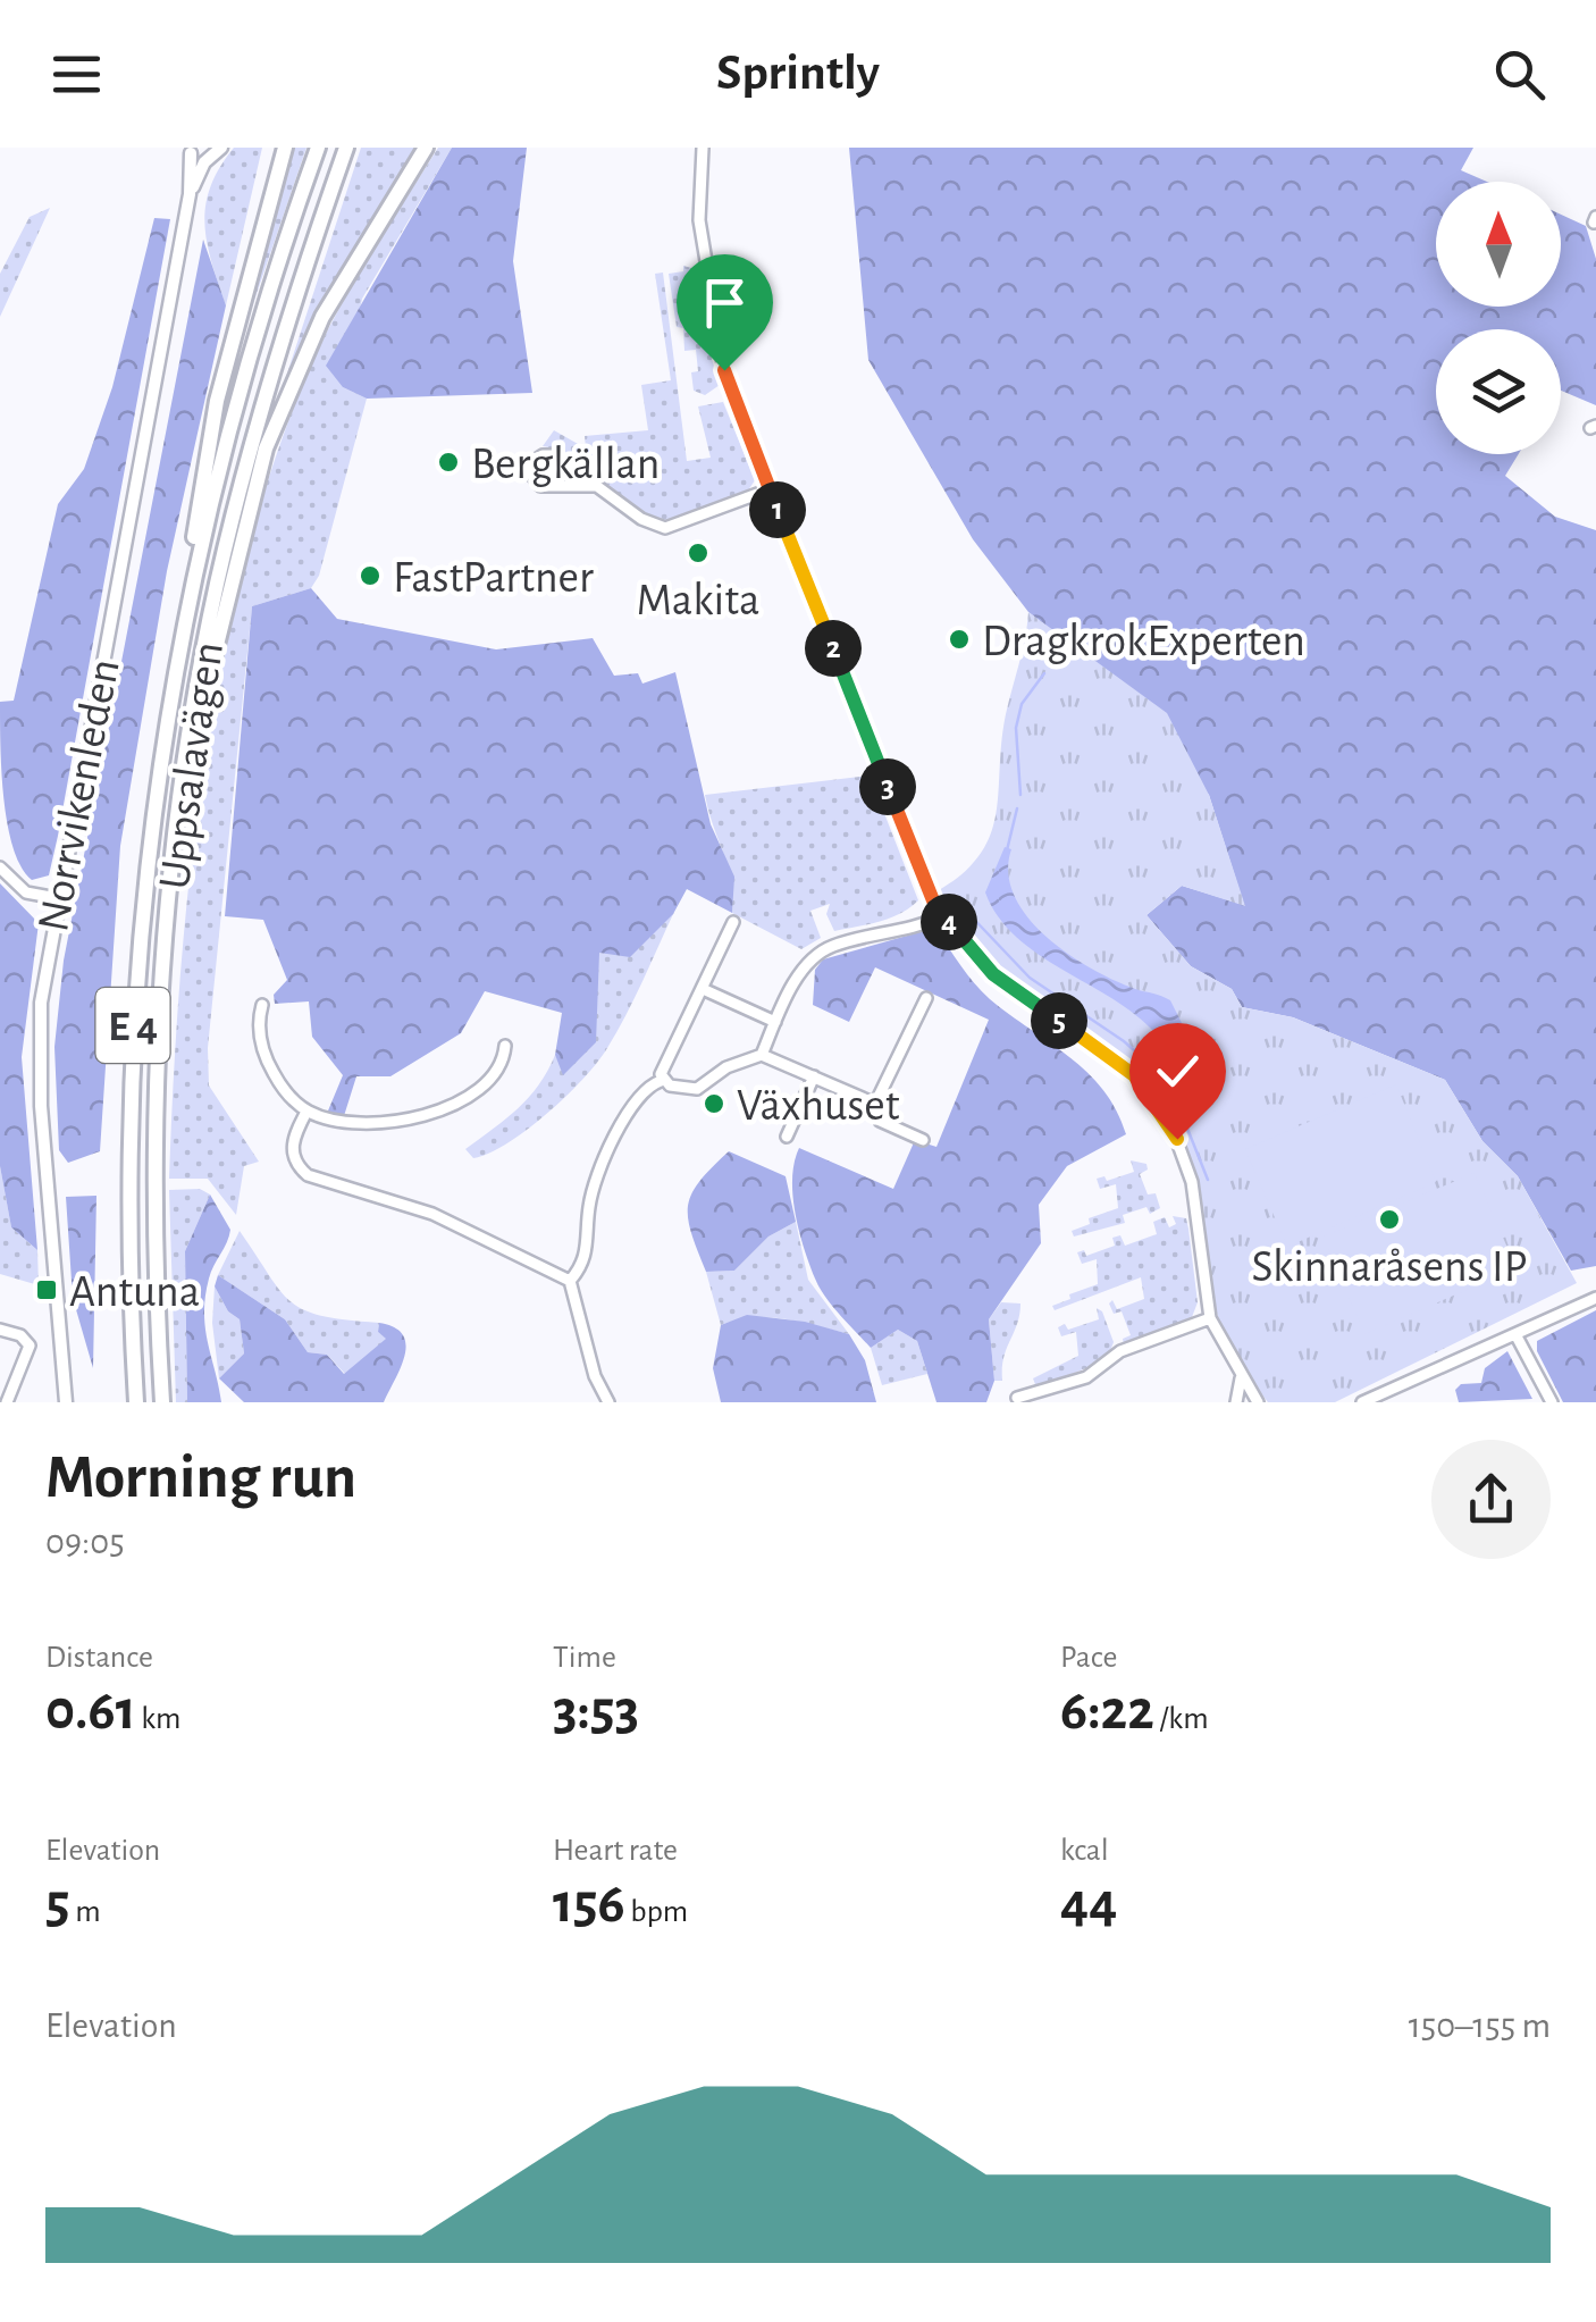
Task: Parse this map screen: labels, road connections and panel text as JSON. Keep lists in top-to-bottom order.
{
  "streets": {
    "highway": ["Uppsalavägen", "E 4"],
    "main road": ["Norrvikenleden"]
  },
  "places": {
    "other": [
      "Bergkällan",
      "Makita",
      "FastPartner",
      "DragkrokExperten",
      "Växhuset",
      "Skinnaråsens IP"
    ],
    "transit": ["Antuna"]
  },
  "north": "top",
  "page": {
    "header": "Sprintly",
    "pins": [
      "1",
      "2",
      "3",
      "4",
      "5"
    ],
    "heading": ["Morning run", "09:05"],
    "stats": [
      ["Distance", "0.61 km"],
      ["Time", "3:53"],
      ["Pace", "6:22 /km"],
      ["Elevation", "5 m"],
      ["Heart rate", "156 bpm"],
      ["kcal", "44"]
    ],
    "chart": ["Elevation", "150–155 m"]
  }
}
